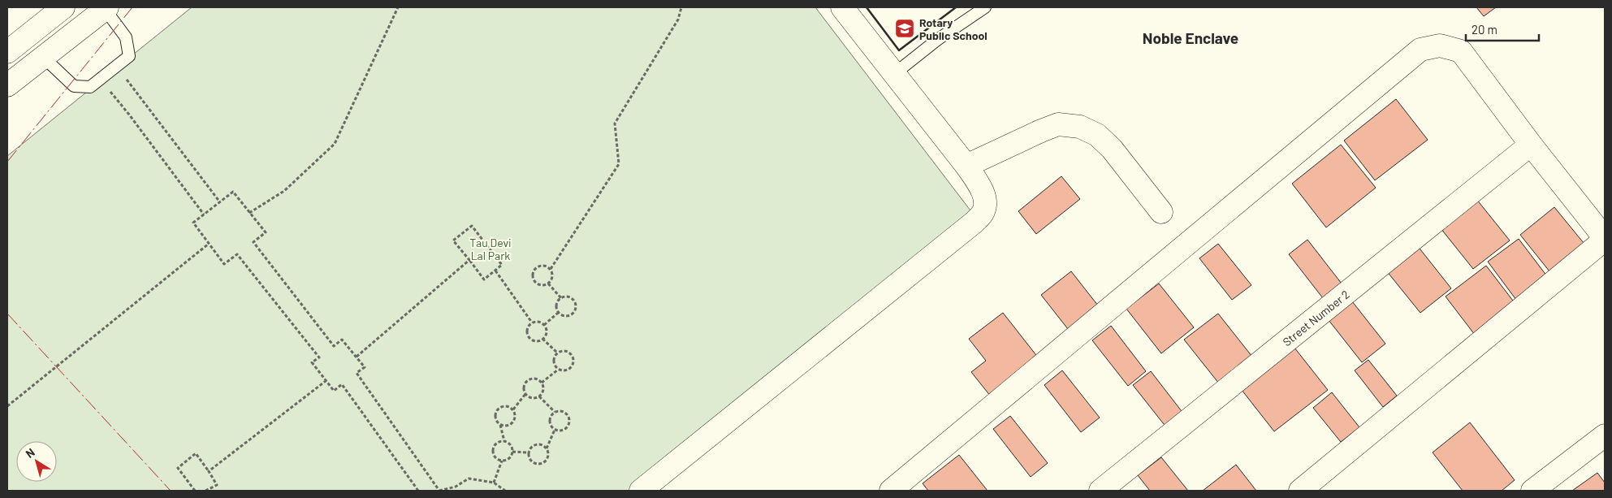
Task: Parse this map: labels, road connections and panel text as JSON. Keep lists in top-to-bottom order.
{
  "streets": {
    "street": ["Street Number 2"]
  },
  "districts": ["Noble Enclave"],
  "parks": ["Tau Devi Lal Park"],
  "places": {
    "school or university": ["Rotary Public School"]
  },
  "scale_bar": "20 m",
  "north": "top left"
}
